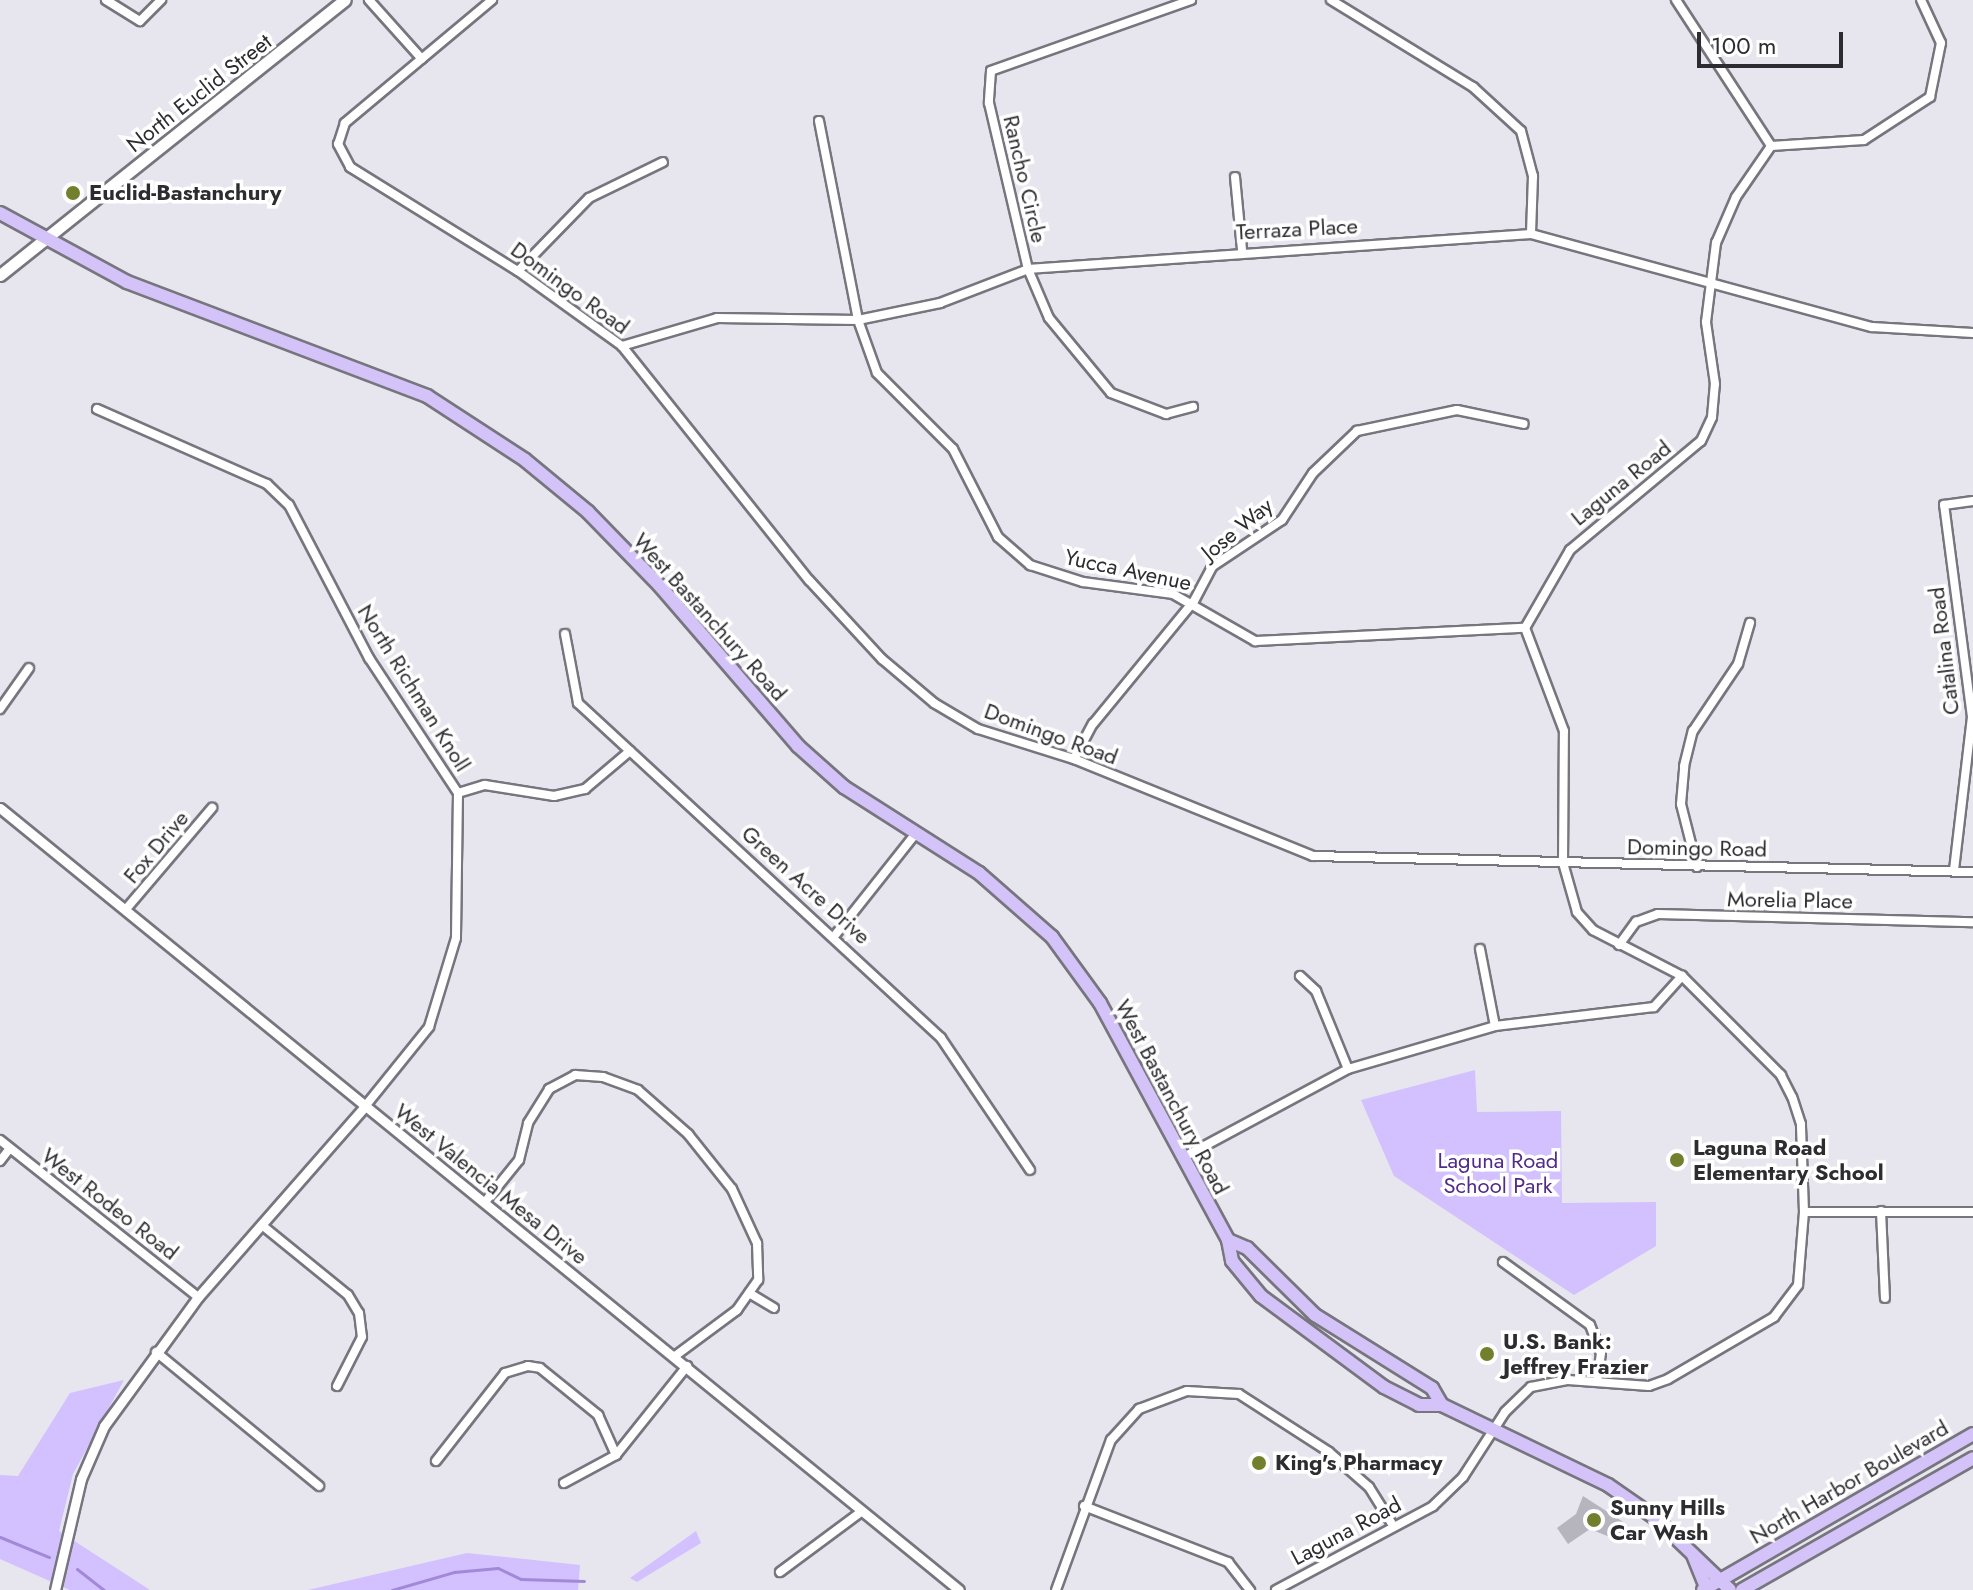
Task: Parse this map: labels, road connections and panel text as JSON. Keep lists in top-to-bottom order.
{
  "streets": {
    "main road": ["North Euclid Street", "West Bastanchury Road", "North Harbor Boulevard"],
    "street": [
      "Rancho Circle",
      "Terraza Place",
      "Domingo Road",
      "Laguna Road",
      "Jose Way",
      "Yucca Avenue",
      "Catalina Road",
      "North Richman Knoll",
      "Fox Drive",
      "Green Acre Drive",
      "Morelia Place",
      "West Valencia Mesa Drive",
      "West Rodeo Road"
    ]
  },
  "crossings": [
    ["North Euclid Street", "West Bastanchury Road"],
    ["Rancho Circle", "Terraza Place"],
    ["Terraza Place", "Domingo Road"],
    ["Terraza Place", "Laguna Road"],
    ["Terraza Place", "Yucca Avenue"],
    ["Domingo Road", "Jose Way"],
    ["Domingo Road", "Catalina Road"],
    ["Laguna Road", "Yucca Avenue"],
    ["Laguna Road", "West Bastanchury Road"],
    ["Jose Way", "Yucca Avenue"],
    ["West Bastanchury Road", "North Harbor Boulevard"],
    ["North Richman Knoll", "West Valencia Mesa Drive"],
    ["North Richman Knoll", "West Rodeo Road"],
    ["Fox Drive", "West Valencia Mesa Drive"]
  ],
  "parks": ["Laguna Road School Park"],
  "places": [
    "Euclid-Bastanchury",
    "Laguna Road Elementary School",
    "U.S. Bank: Jeffrey Frazier",
    "King's Pharmacy",
    "Sunny Hills Car Wash"
  ],
  "scale_bar": "100 m"
}
